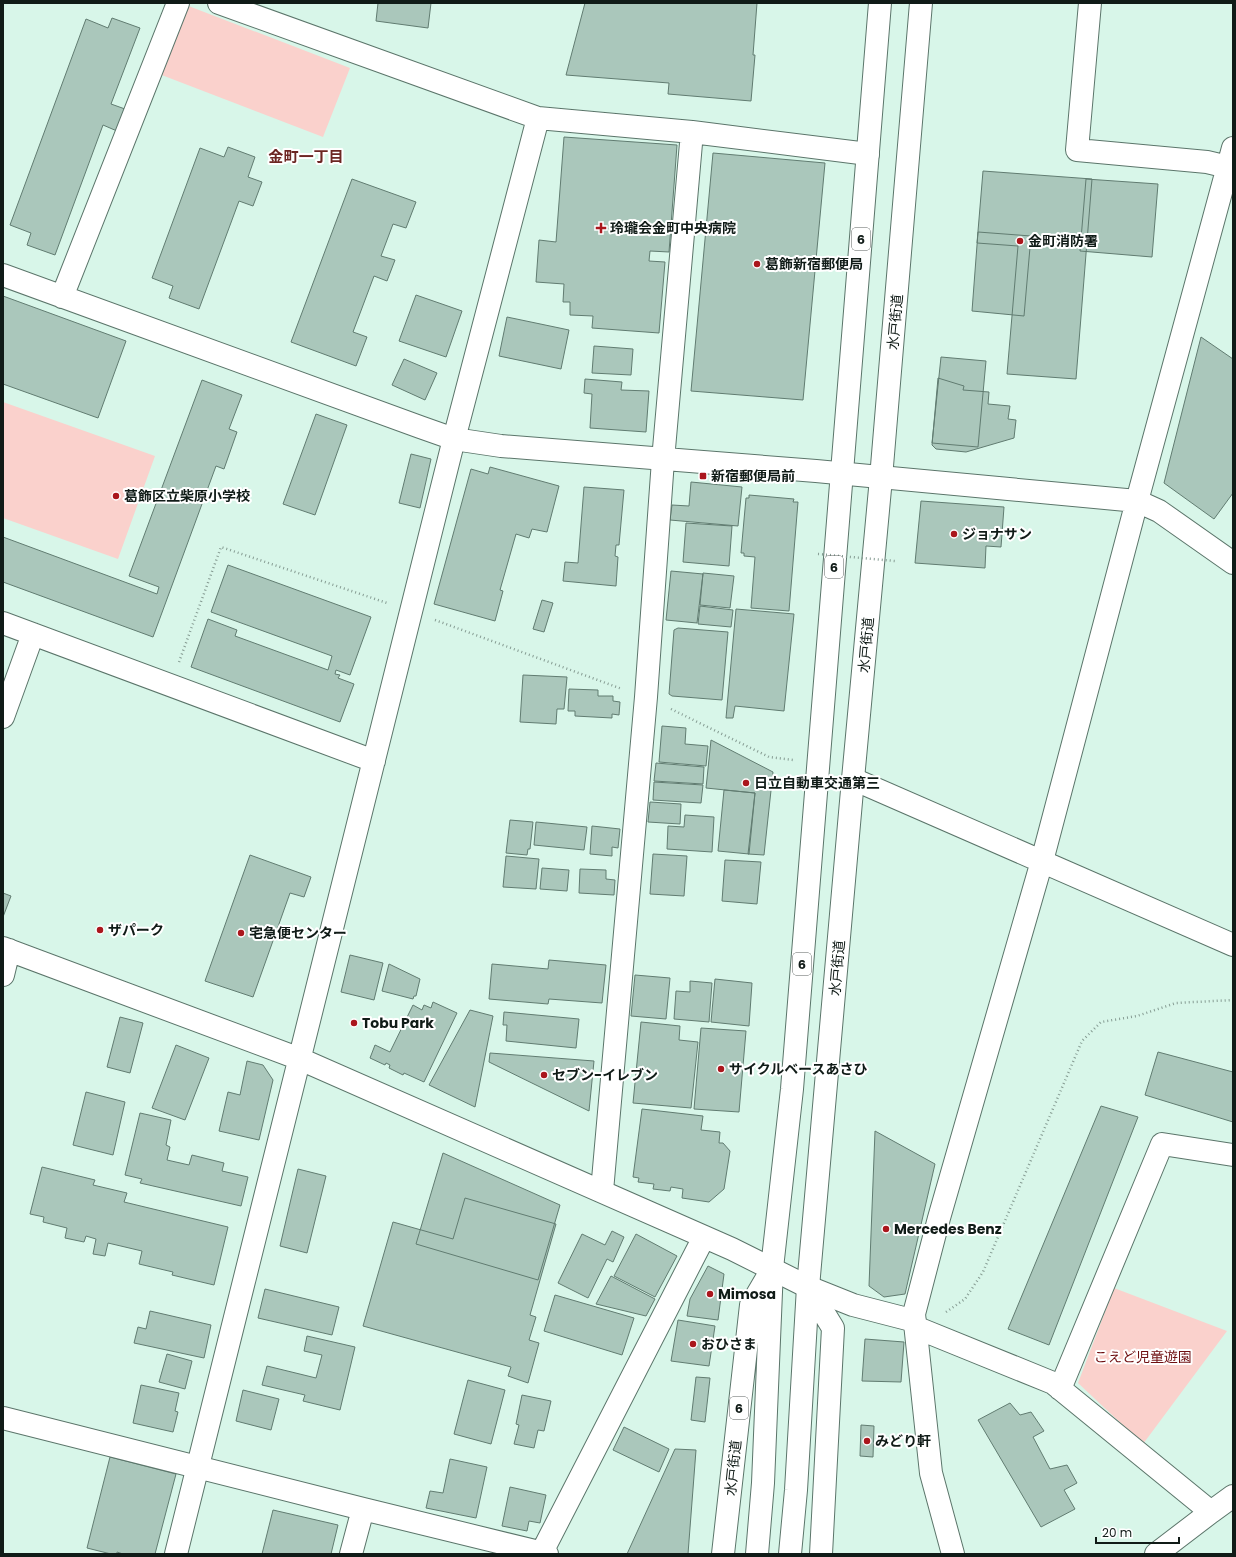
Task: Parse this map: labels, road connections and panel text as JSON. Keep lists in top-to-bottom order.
{
  "streets": {
    "main road": ["6", "水戸街道"]
  },
  "districts": ["金町一丁目"],
  "parks": ["こえど児童遊園"],
  "places": {
    "health": ["玲瓏会金町中央病院"],
    "other": [
      "金町消防署",
      "葛飾新宿郵便局",
      "葛飾区立柴原小学校",
      "ジョナサン",
      "日立自動車交通第三",
      "ザパーク",
      "宅急便センター",
      "Tobu Park",
      "サイクルベースあさひ",
      "セブン-イレブン",
      "Mercedes Benz",
      "Mimosa",
      "おひさま",
      "みどり軒"
    ],
    "transit": ["新宿郵便局前"]
  },
  "scale_bar": "20 m"
}
